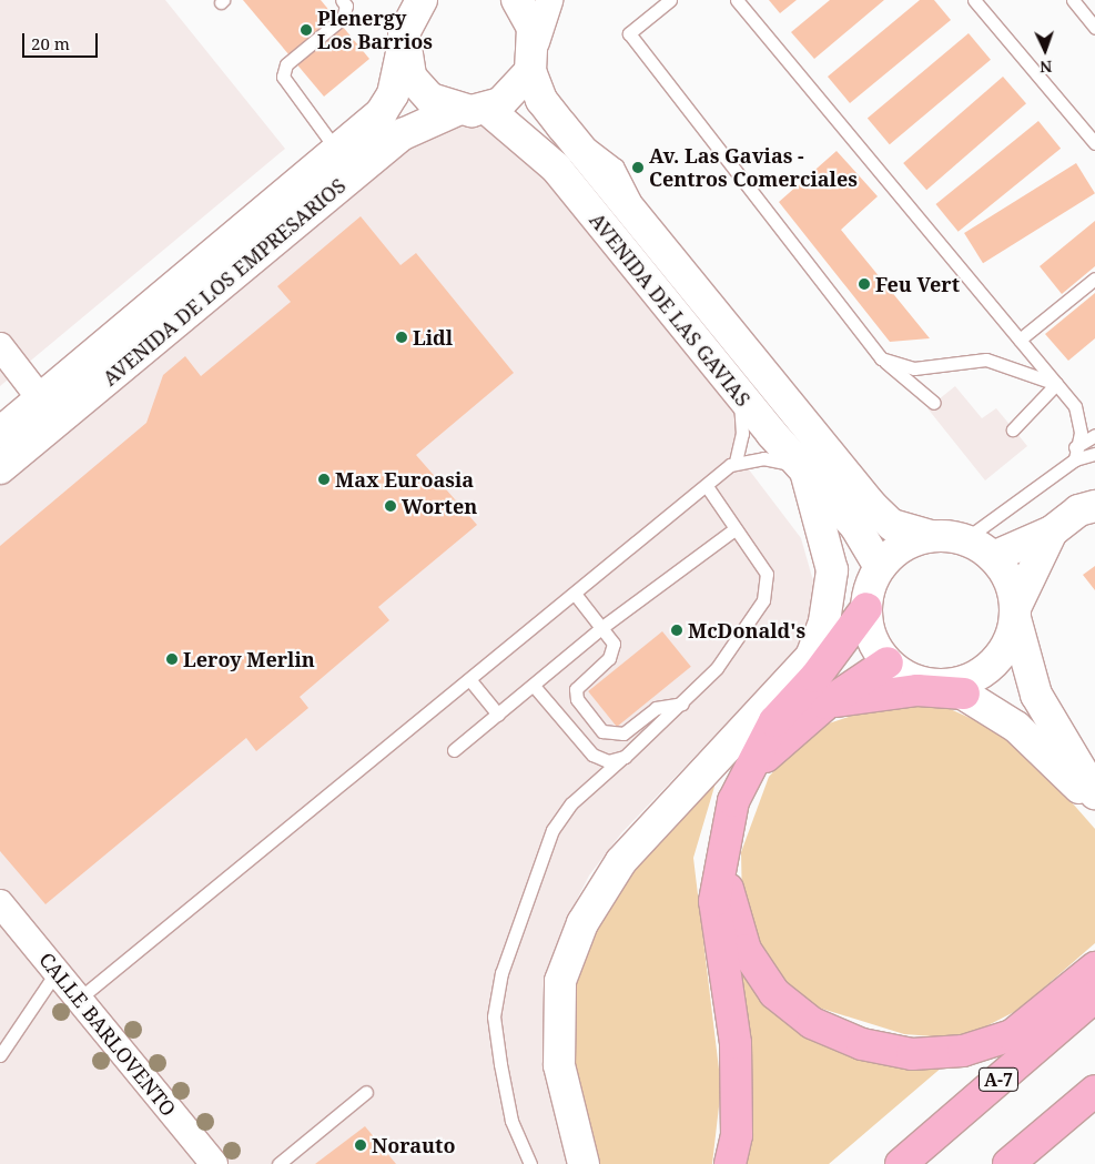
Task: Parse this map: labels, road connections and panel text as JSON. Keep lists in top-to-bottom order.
{
  "streets": {
    "highway": ["A-7"],
    "street": ["AVENIDA DE LOS EMPRESARIOS", "AVENIDA DE LAS GAVIAS", "CALLE BARLOVENTO"]
  },
  "crossings": [
    ["AVENIDA DE LOS EMPRESARIOS", "AVENIDA DE LAS GAVIAS"]
  ],
  "places": [
    "Plenergy Los Barrios",
    "Av. Las Gavias - Centros Comerciales",
    "Feu Vert",
    "Lidl",
    "Max Euroasia",
    "Worten",
    "McDonald's",
    "Leroy Merlin",
    "Norauto"
  ],
  "scale_bar": "20 m",
  "north": "bottom"
}
